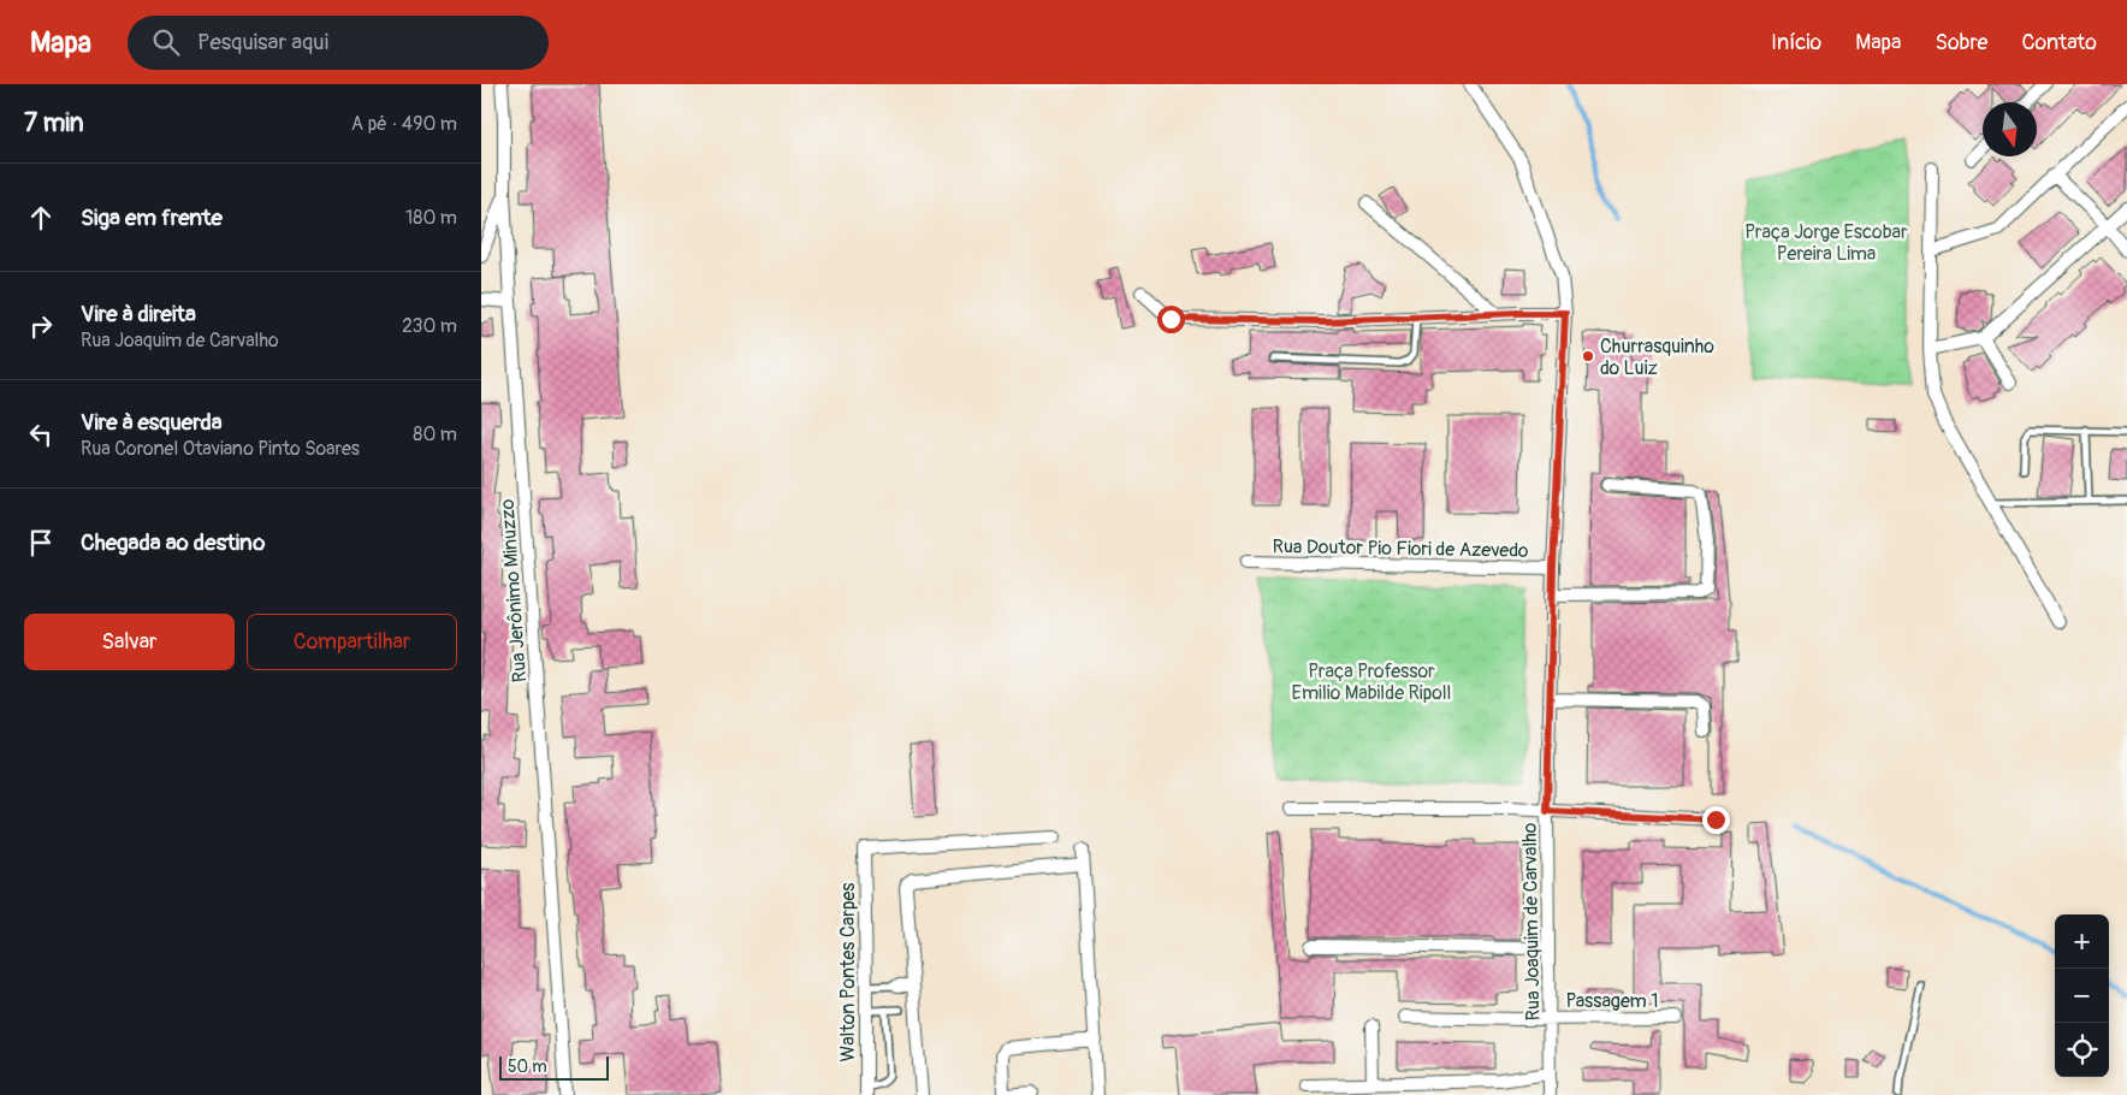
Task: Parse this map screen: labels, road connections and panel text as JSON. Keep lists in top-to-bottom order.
{
  "streets": {
    "street": [
      "Rua Doutor Pio Fiori de Azevedo",
      "Rua Jerônimo Minuzzo",
      "Rua Joaquim de Carvalho",
      "Walton Pontes Carpes",
      "Passagem 1"
    ]
  },
  "crossings": [
    ["Rua Doutor Pio Fiori de Azevedo", "Rua Joaquim de Carvalho"],
    ["Rua Joaquim de Carvalho", "Passagem 1"]
  ],
  "parks": ["Praça Jorge Escobar Pereira Lima", "Praça Professor Emilio Mabilde Ripoll"],
  "places": ["Churrasquinho do Luiz"],
  "scale_bar": "50 m",
  "north": "bottom",
  "page": {
    "header": "Mapa",
    "search": "Pesquisar aqui",
    "nav": [
      "Início",
      "Mapa",
      "Sobre",
      "Contato"
    ],
    "heading": ["7 min", "A pé · 490 m"],
    "list": [
      ["Siga em frente", "180 m"],
      ["Vire à direita", "Rua Joaquim de Carvalho", "230 m"],
      ["Vire à esquerda", "Rua Coronel Otaviano Pinto Soares", "80 m"],
      "Chegada ao destino"
    ],
    "buttons": ["Salvar", "Compartilhar"],
    "map_buttons": ["+", "−"],
    "scale": "50 m"
  }
}
